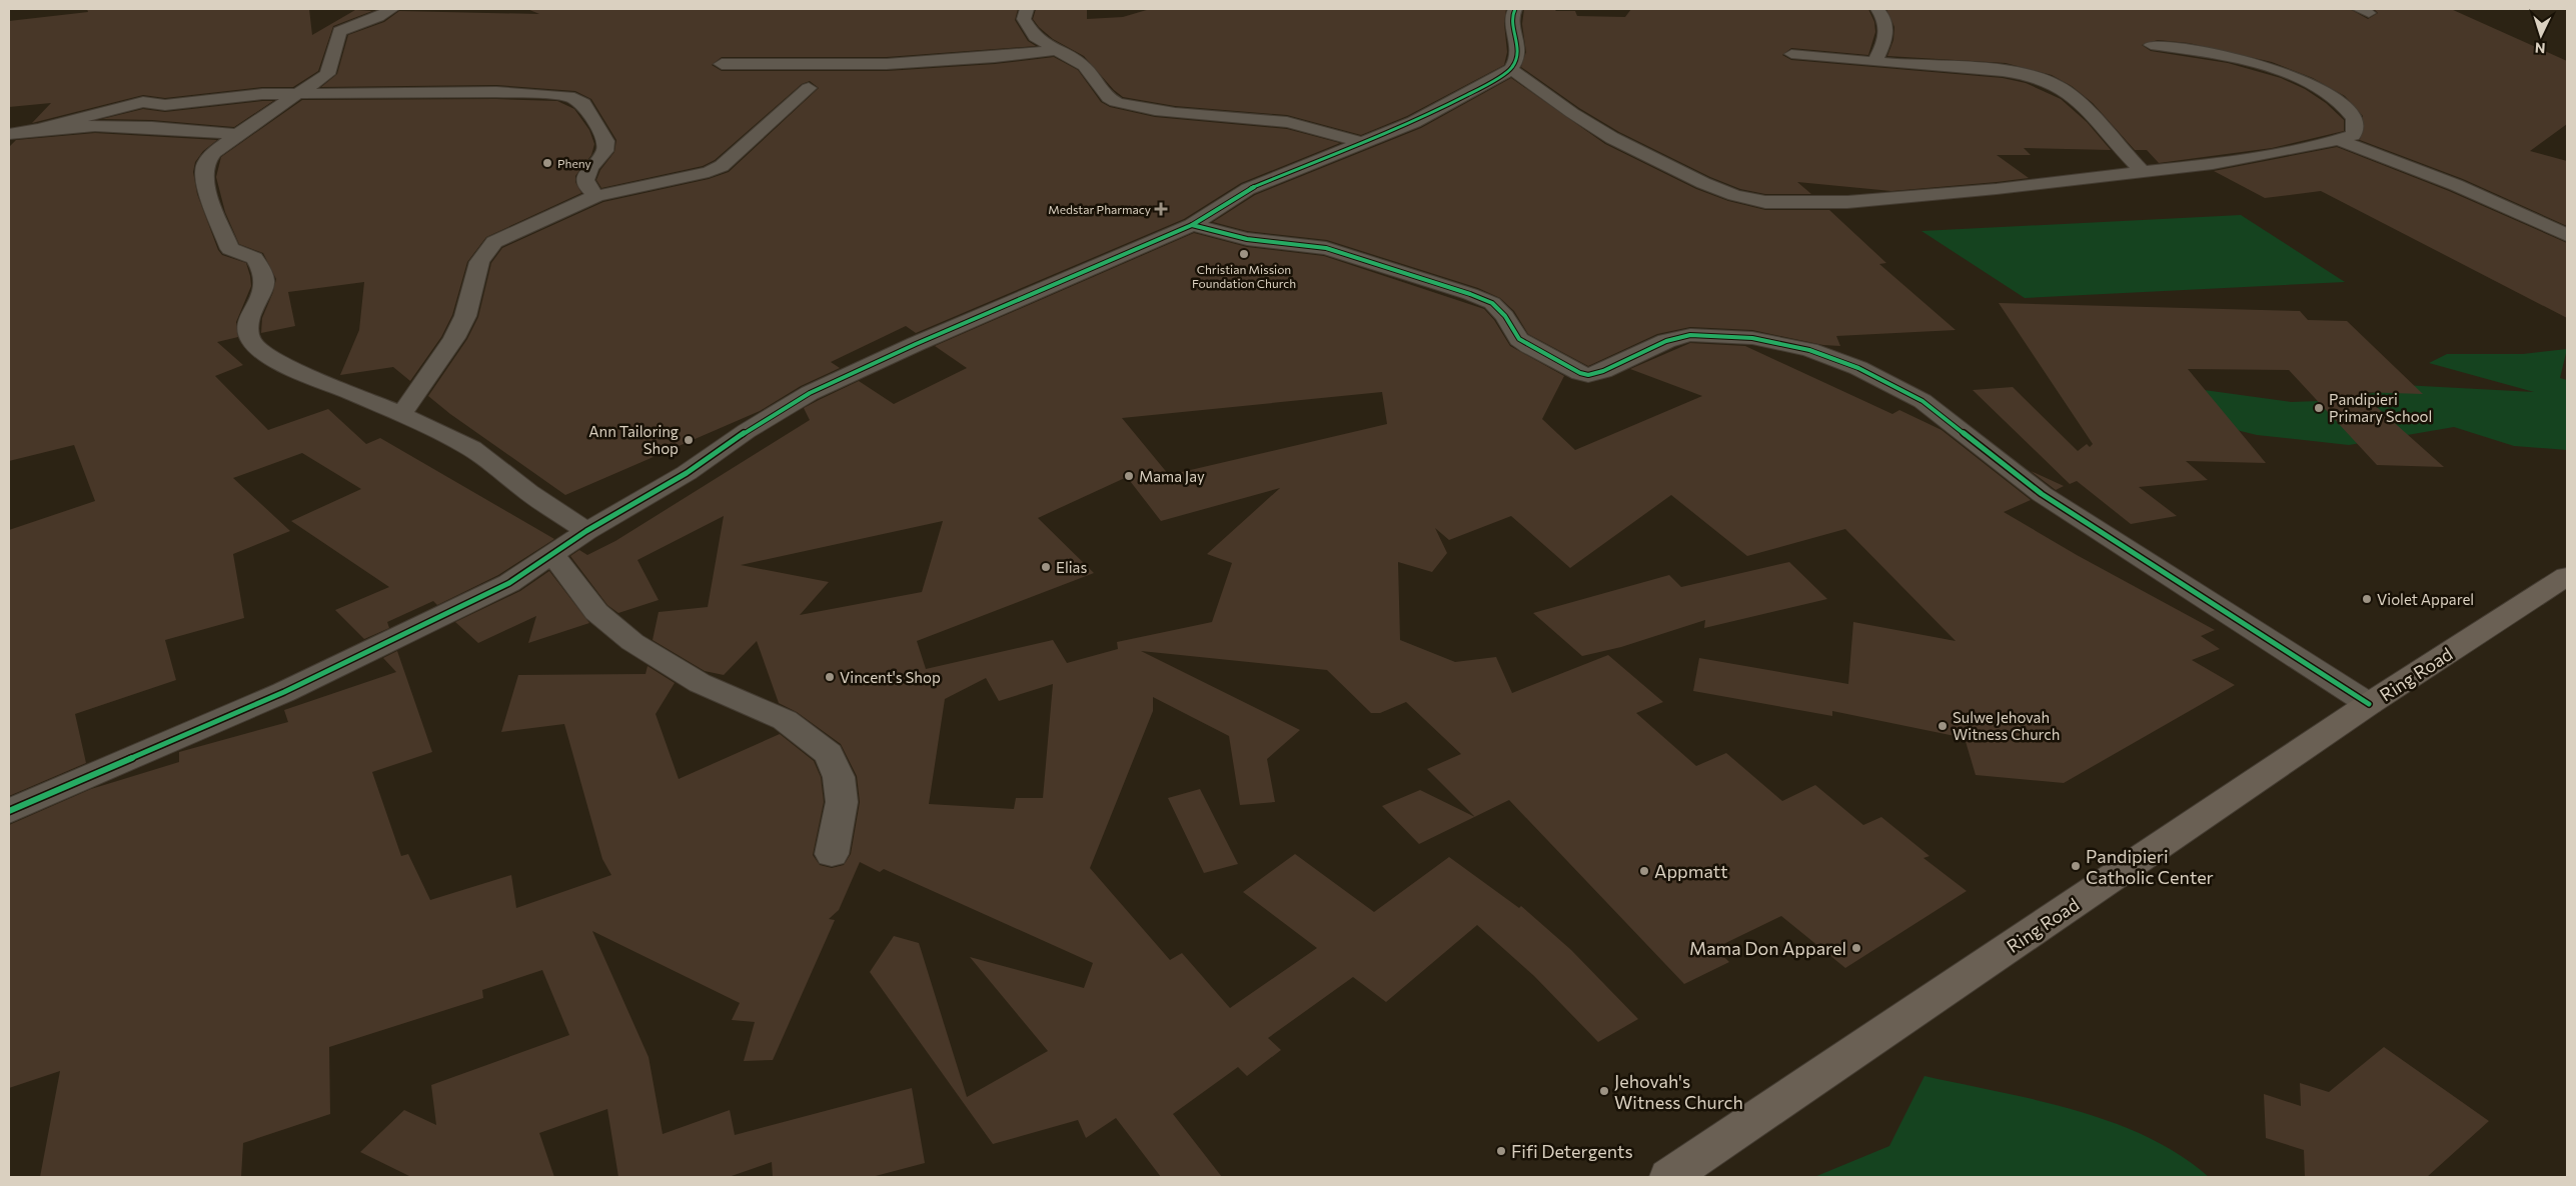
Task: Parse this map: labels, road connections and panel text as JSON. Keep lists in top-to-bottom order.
{
  "streets": {
    "main road": ["Ring Road"]
  },
  "places": {
    "other": [
      "Pheny",
      "Christian Mission Foundation Church",
      "Pandipieri Primary School",
      "Ann Tailoring Shop",
      "Mama Jay",
      "Elias",
      "Violet Apparel",
      "Vincent's Shop",
      "Sulwe Jehovah Witness Church",
      "Pandipieri Catholic Center",
      "Appmatt",
      "Mama Don Apparel",
      "Jehovah's Witness Church",
      "Fifi Detergents"
    ],
    "health": ["Medstar Pharmacy"]
  },
  "north": "bottom"
}
